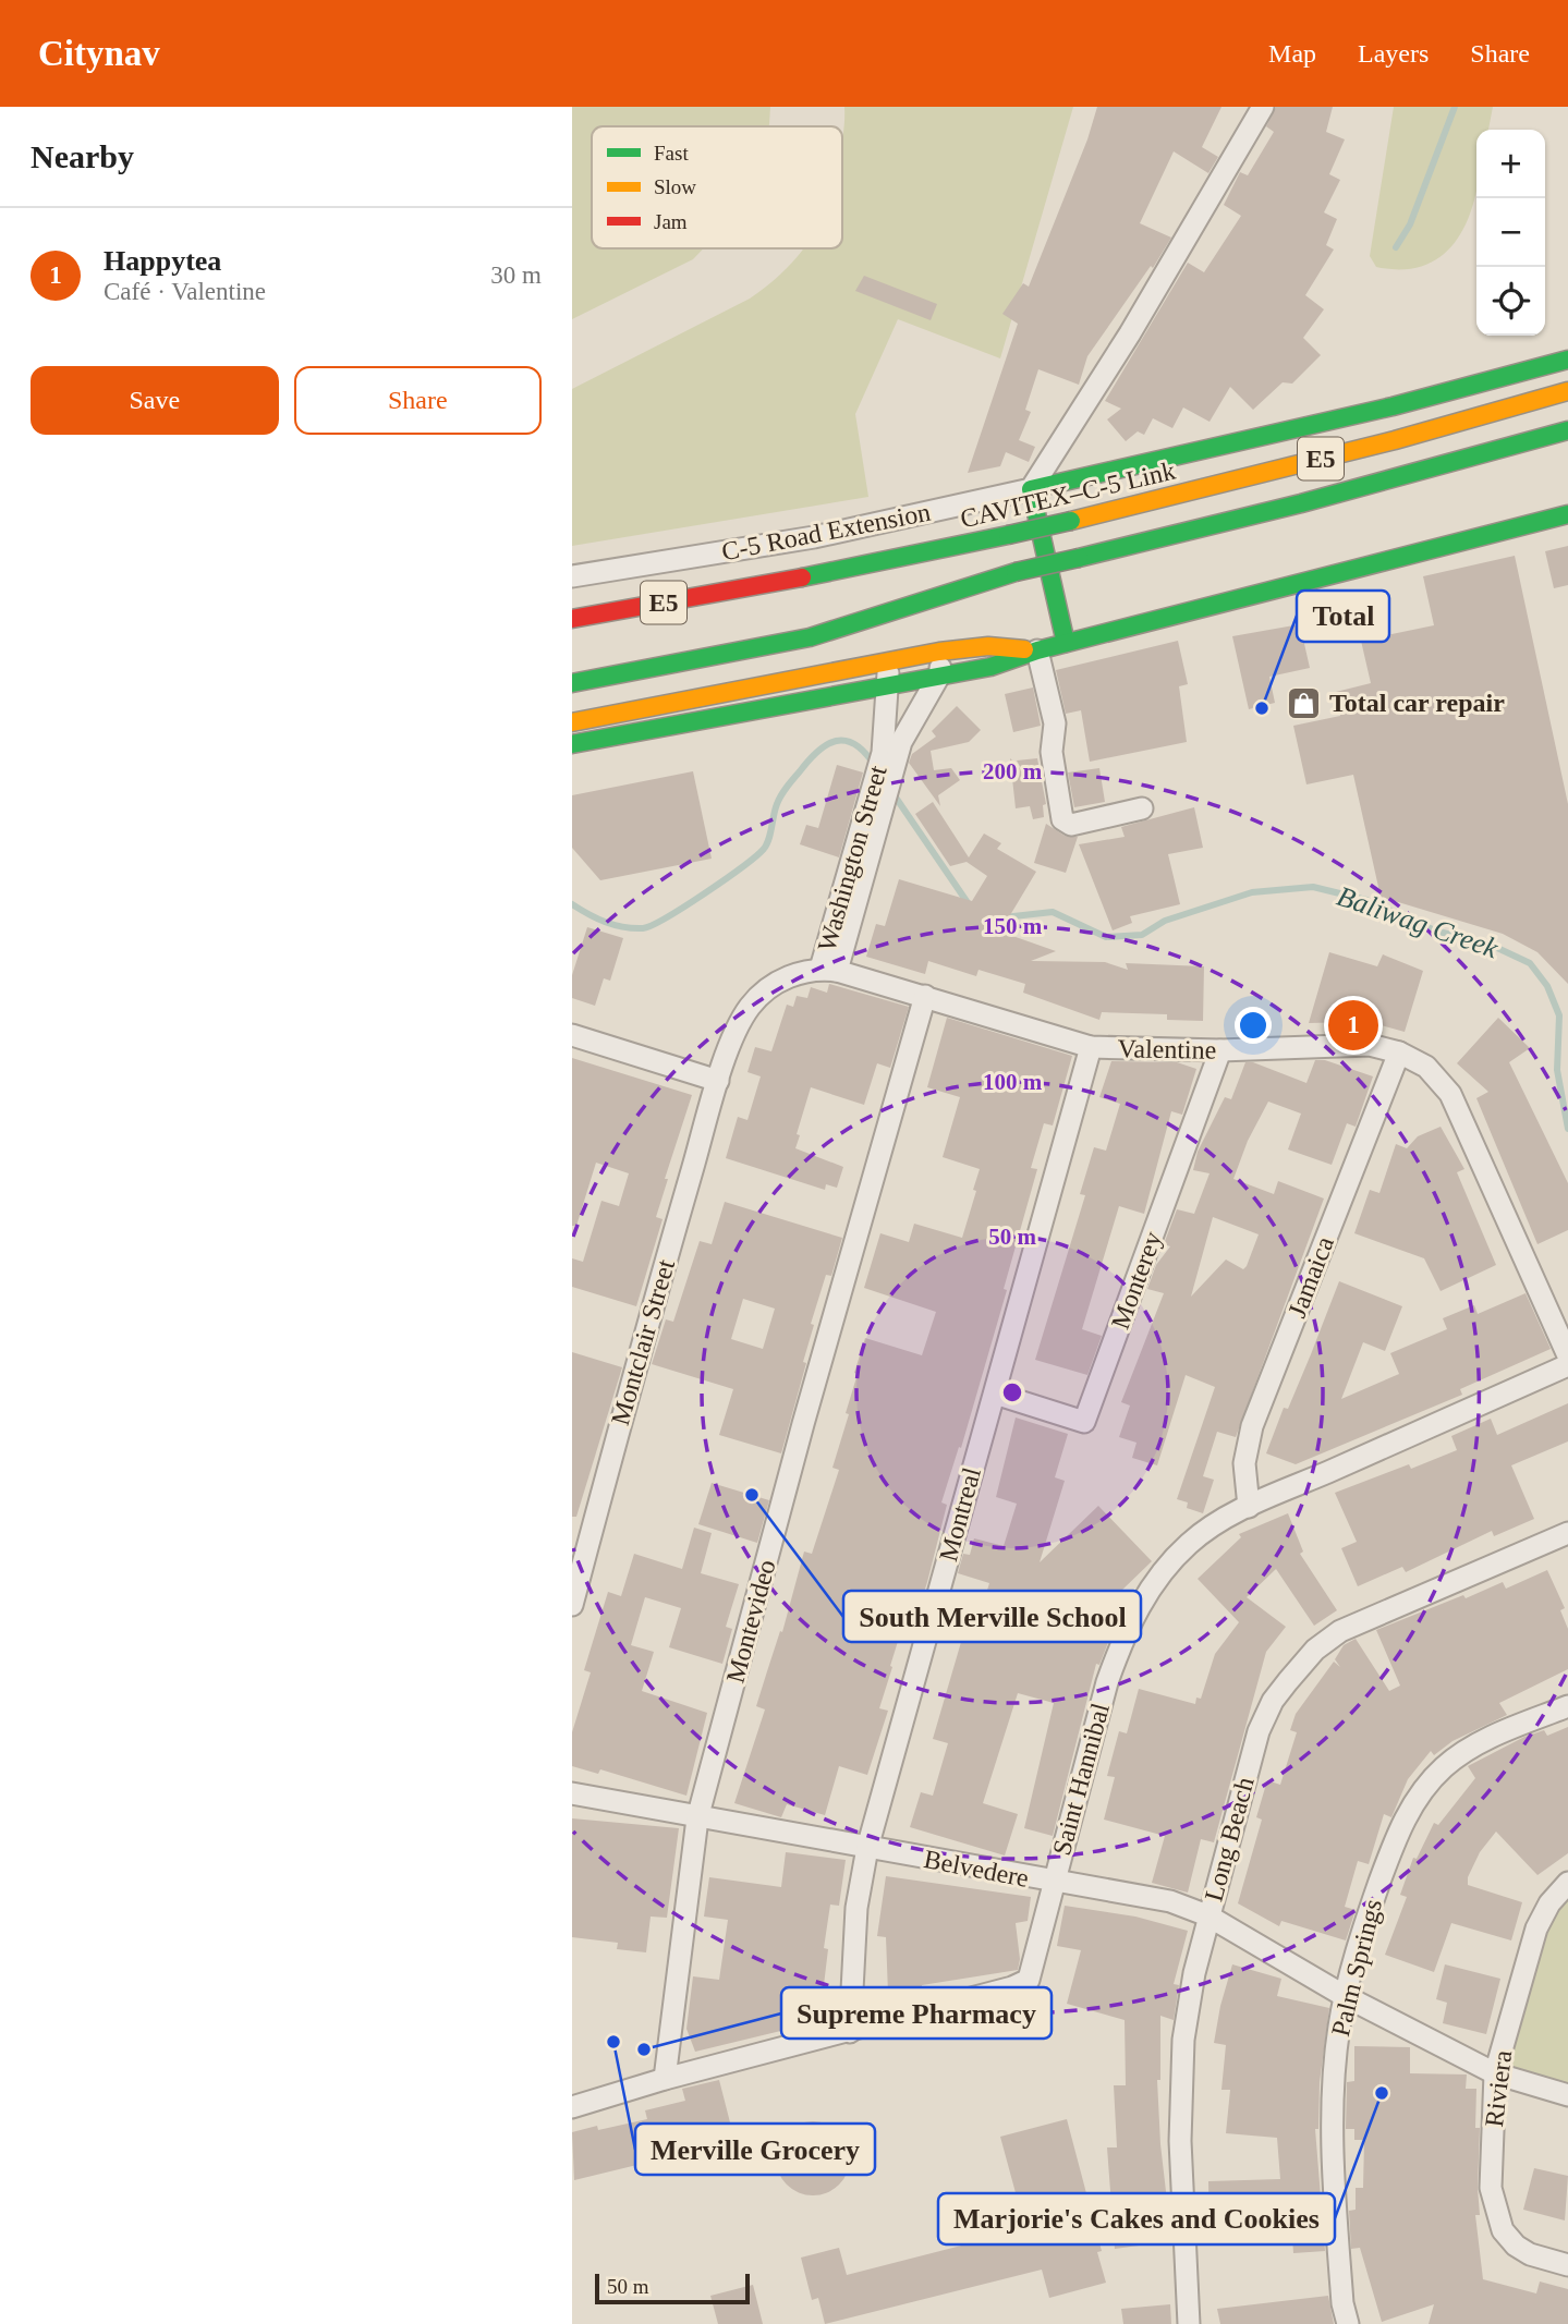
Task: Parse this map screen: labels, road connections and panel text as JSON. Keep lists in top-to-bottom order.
{
  "streets": {
    "main road": ["E5", "CAVITEX–C-5 Link", "C-5 Road Extension"],
    "street": [
      "Washington Street",
      "Valentine",
      "Jamaica",
      "Monterey",
      "Montclair Street",
      "Montreal",
      "Montevideo",
      "Saint Hannibal",
      "Long Beach",
      "Belvedere",
      "Palm Springs",
      "Riviera"
    ]
  },
  "crossings": [
    ["Washington Street", "Valentine"],
    ["Washington Street", "Montclair Street"],
    ["Valentine", "Jamaica"],
    ["Valentine", "Monterey"],
    ["Valentine", "Montreal"],
    ["Valentine", "Montevideo"],
    ["Jamaica", "Saint Hannibal"],
    ["Monterey", "Montreal"],
    ["Montreal", "Saint Hannibal"],
    ["Montreal", "Belvedere"],
    ["Montevideo", "Saint Hannibal"],
    ["Montevideo", "Belvedere"],
    ["Saint Hannibal", "Belvedere"],
    ["Long Beach", "Belvedere"],
    ["Belvedere", "Palm Springs"],
    ["Belvedere", "Riviera"]
  ],
  "water": ["Baliwag Creek"],
  "places": {
    "shop": ["Total car repair"],
    "other": [
      "Total",
      "South Merville School",
      "Merville Grocery",
      "Supreme Pharmacy",
      "Marjorie's Cakes and Cookies"
    ]
  },
  "legend": ["Fast", "Slow", "Jam"],
  "scale_bar": "50 m",
  "page": {
    "header": "Citynav",
    "nav": ["Map", "Layers", "Share"],
    "heading": "Nearby",
    "map_buttons": ["+", "−"],
    "list": [
      {
        "mark": "1",
        "name": "Happytea",
        "note": "Café · Valentine",
        "value": "30 m"
      }
    ],
    "buttons": ["Save", "Share"],
    "pins": "1",
    "scale": "50 m"
  },
  "rings": [
    "200 m",
    "150 m",
    "100 m",
    "50 m"
  ]
}
